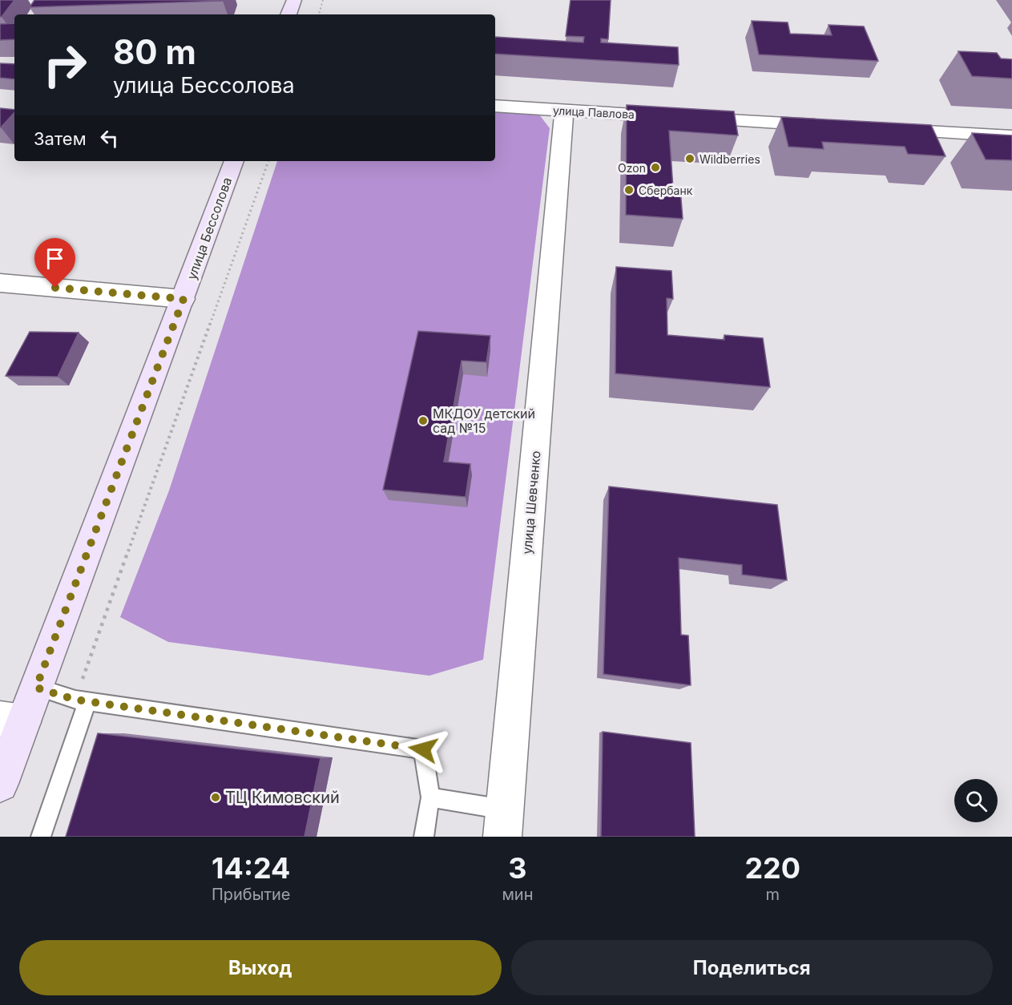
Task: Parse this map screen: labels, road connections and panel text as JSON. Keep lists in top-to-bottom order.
{
  "streets": {
    "main road": ["улица Бессолова"],
    "street": ["улица Павлова", "улица Шевченко"]
  },
  "crossings": [
    ["улица Павлова", "улица Шевченко"]
  ],
  "places": [
    "Wildberries",
    "Ozon",
    "Сбербанк",
    "МКДОУ детский сад №15",
    "ТЦ Кимовский"
  ],
  "page": {
    "turn": ["80 m", "улица Бессолова"],
    "then": "Затем",
    "eta": [
      "14:24",
      "Прибытие",
      "3",
      "мин",
      "220",
      "m"
    ],
    "buttons": ["Выход", "Поделиться"]
  }
}
